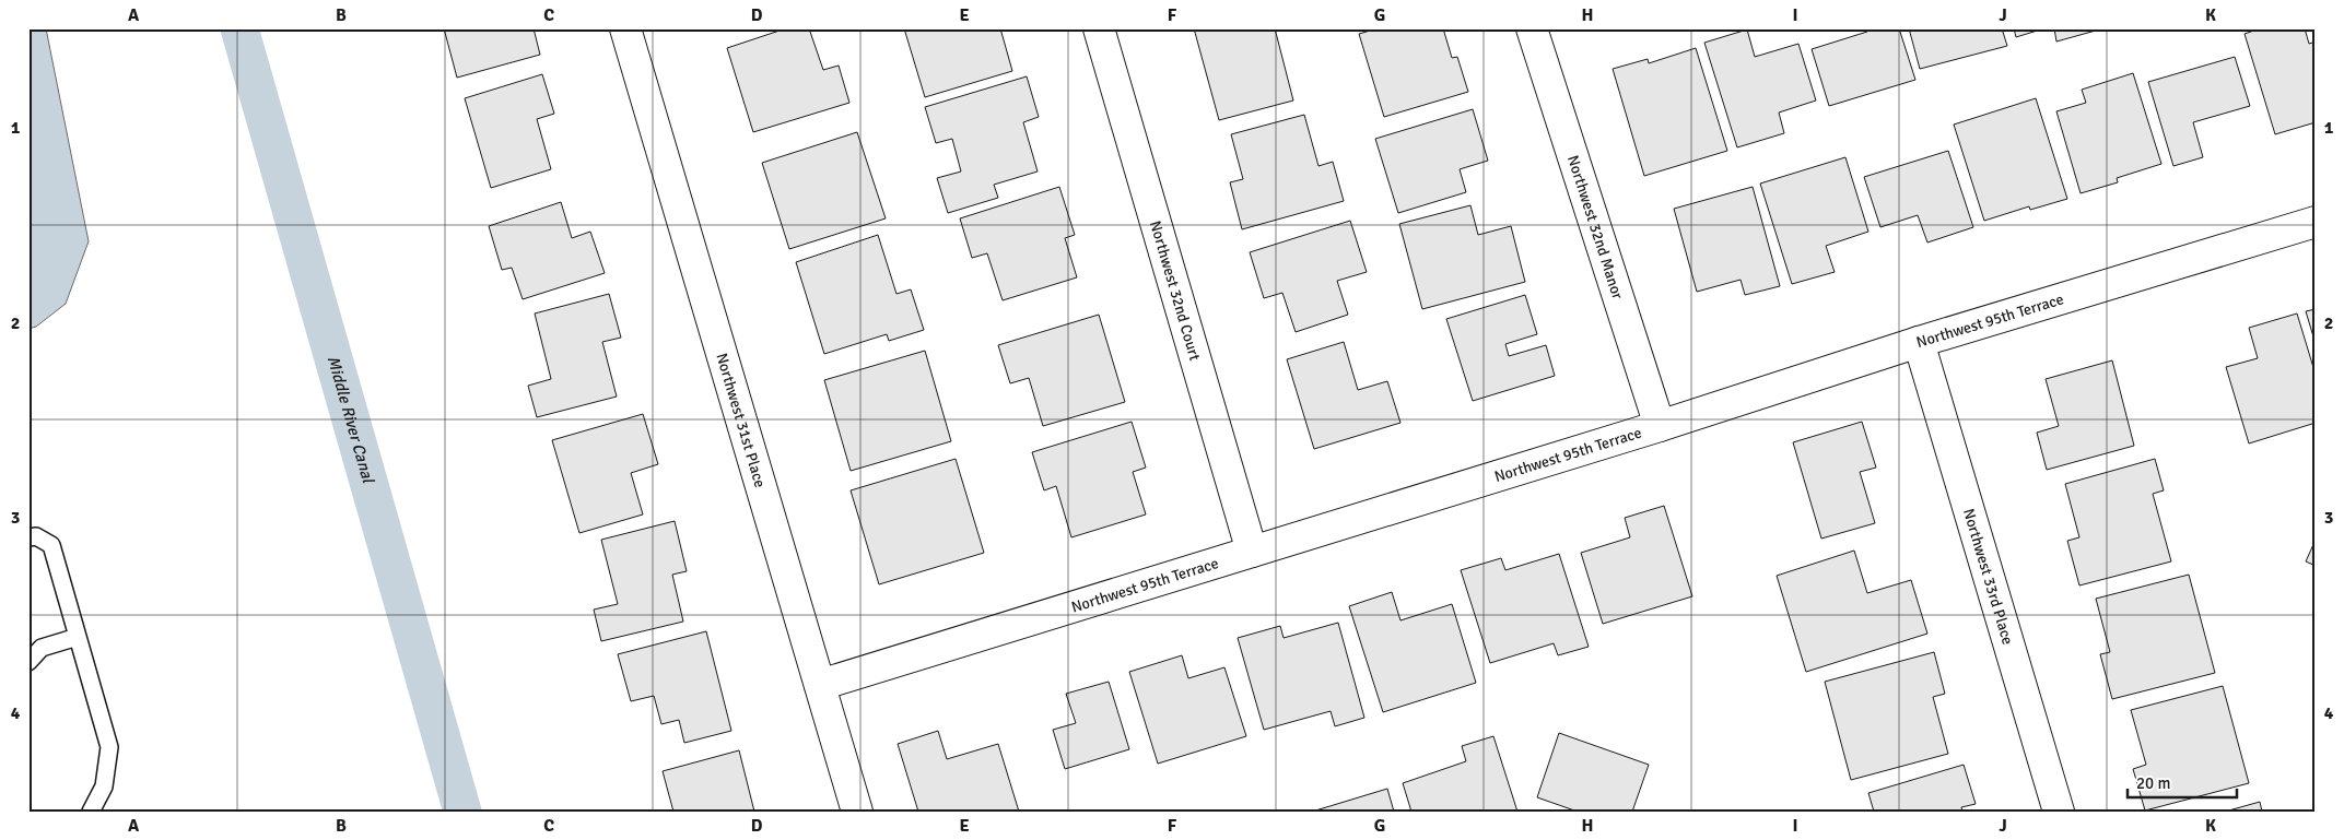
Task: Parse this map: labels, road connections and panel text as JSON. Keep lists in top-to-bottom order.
{
  "streets": {
    "street": [
      "Northwest 32nd Manor",
      "Northwest 32nd Court",
      "Northwest 95th Terrace",
      "Northwest 31st Place",
      "Northwest 33rd Place"
    ]
  },
  "crossings": [
    ["Northwest 32nd Manor", "Northwest 95th Terrace"],
    ["Northwest 32nd Court", "Northwest 95th Terrace"],
    ["Northwest 95th Terrace", "Northwest 31st Place"],
    ["Northwest 95th Terrace", "Northwest 33rd Place"]
  ],
  "water": ["Middle River Canal"],
  "scale_bar": "20 m",
  "grid": {
    "columns": [
      "A",
      "B",
      "C",
      "D",
      "E",
      "F",
      "G",
      "H",
      "I",
      "J",
      "K"
    ],
    "rows": [
      "1",
      "2",
      "3",
      "4"
    ]
  }
}
